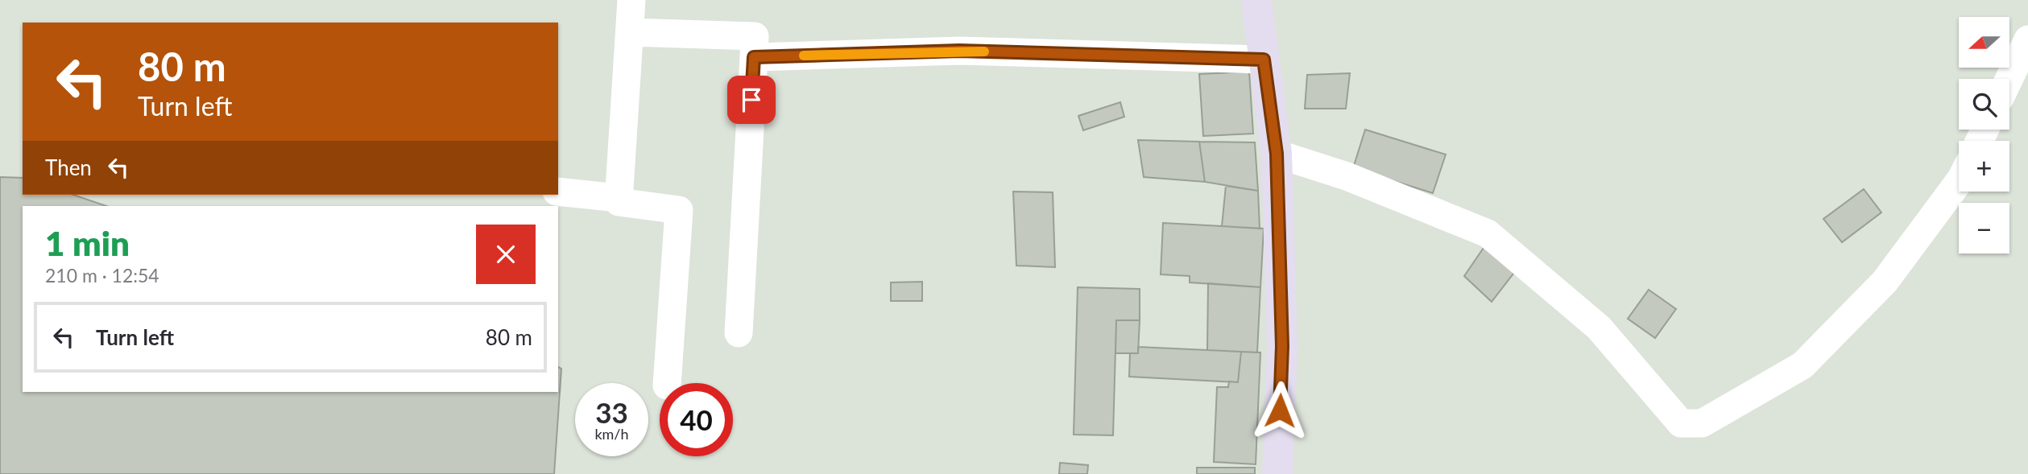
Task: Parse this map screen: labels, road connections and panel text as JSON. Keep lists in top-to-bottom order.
{
  "north": "left",
  "page": {
    "map_buttons": ["+", "−"],
    "turn": ["80 m", "Turn left"],
    "then": "Then",
    "heading": ["1 min", "210 m · 12:54"],
    "list": [
      {
        "name": "Turn left",
        "value": "80 m"
      }
    ],
    "speed": "33 km/h",
    "limit": "40"
  }
}
